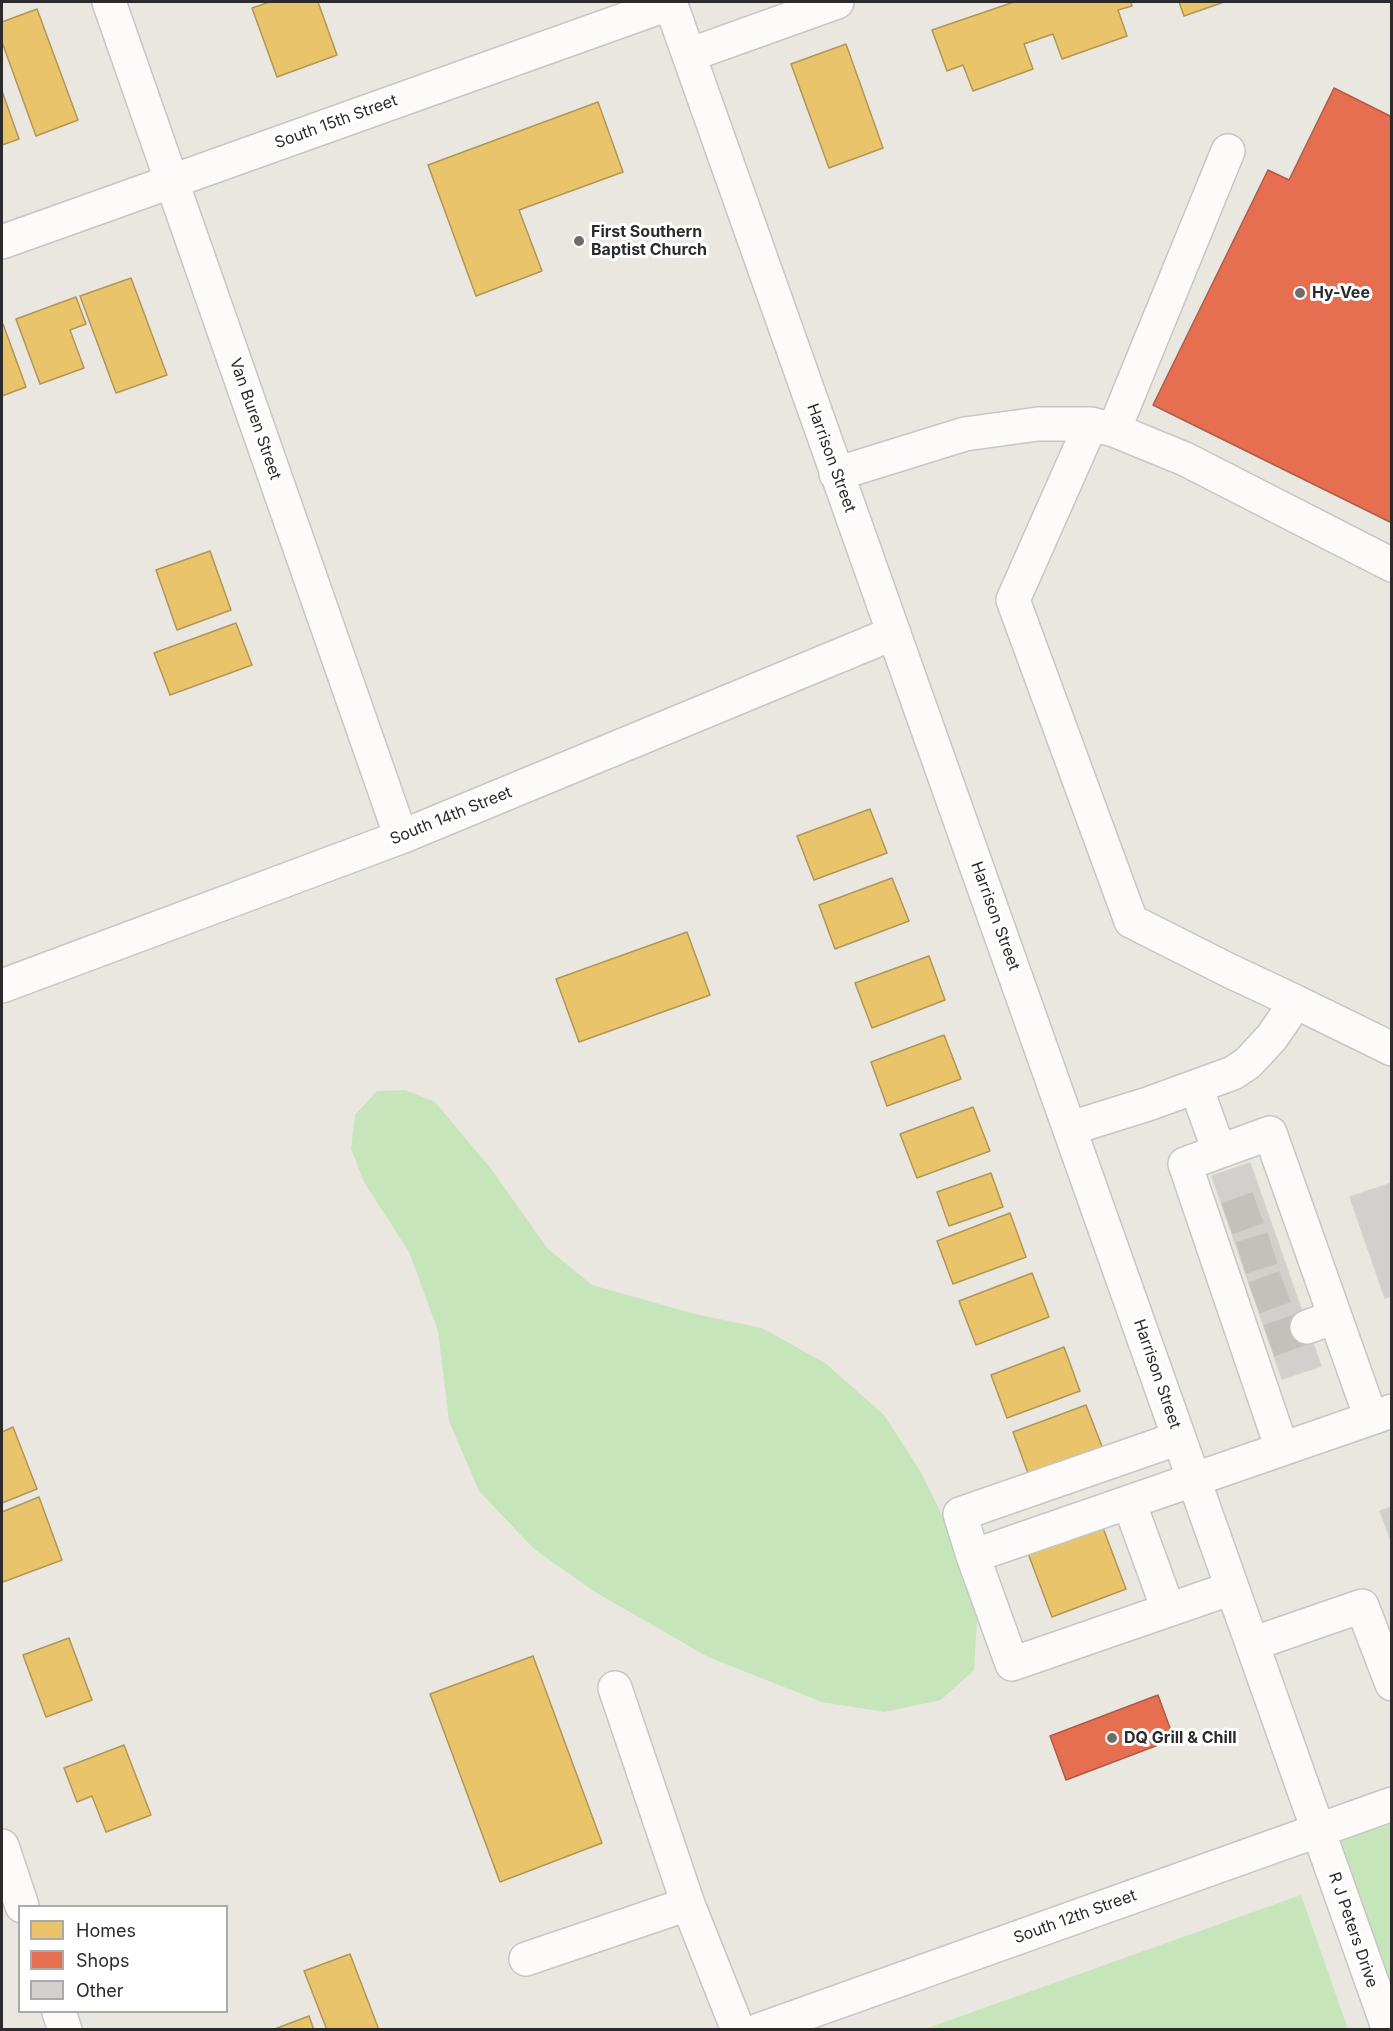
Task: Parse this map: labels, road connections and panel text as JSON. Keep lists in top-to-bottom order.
{
  "streets": {
    "street": [
      "South 15th Street",
      "Van Buren Street",
      "Harrison Street",
      "South 14th Street",
      "South 12th Street",
      "R J Peters Drive"
    ]
  },
  "crossings": [
    ["South 15th Street", "Van Buren Street"],
    ["South 15th Street", "Harrison Street"],
    ["Van Buren Street", "South 14th Street"],
    ["Harrison Street", "South 14th Street"],
    ["Harrison Street", "South 12th Street"],
    ["Harrison Street", "R J Peters Drive"],
    ["South 12th Street", "R J Peters Drive"]
  ],
  "places": ["First Southern Baptist Church", "Hy-Vee", "DQ Grill & Chill"],
  "legend": ["Homes", "Shops", "Other"]
}
